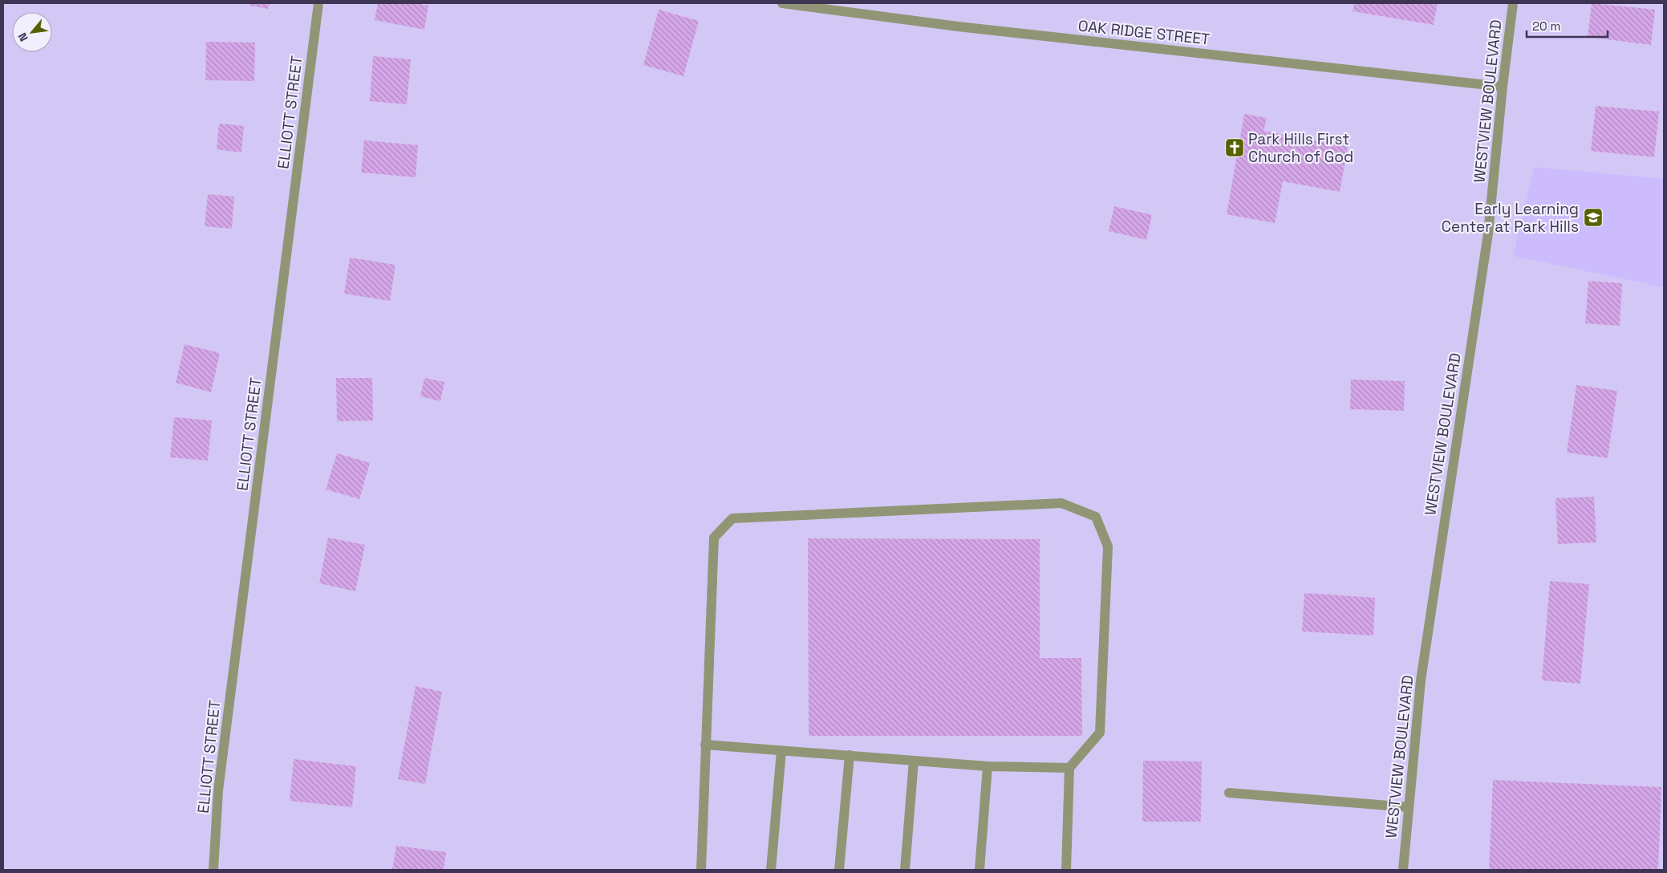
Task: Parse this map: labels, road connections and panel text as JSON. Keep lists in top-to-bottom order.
{
  "streets": {
    "street": ["OAK RIDGE STREET", "WESTVIEW BOULEVARD", "ELLIOTT STREET"]
  },
  "crossings": [
    ["OAK RIDGE STREET", "WESTVIEW BOULEVARD"]
  ],
  "places": {
    "church": ["Park Hills First Church of God"],
    "school or university": ["Early Learning Center at Park Hills"]
  },
  "scale_bar": "20 m",
  "north": "bottom left"
}
